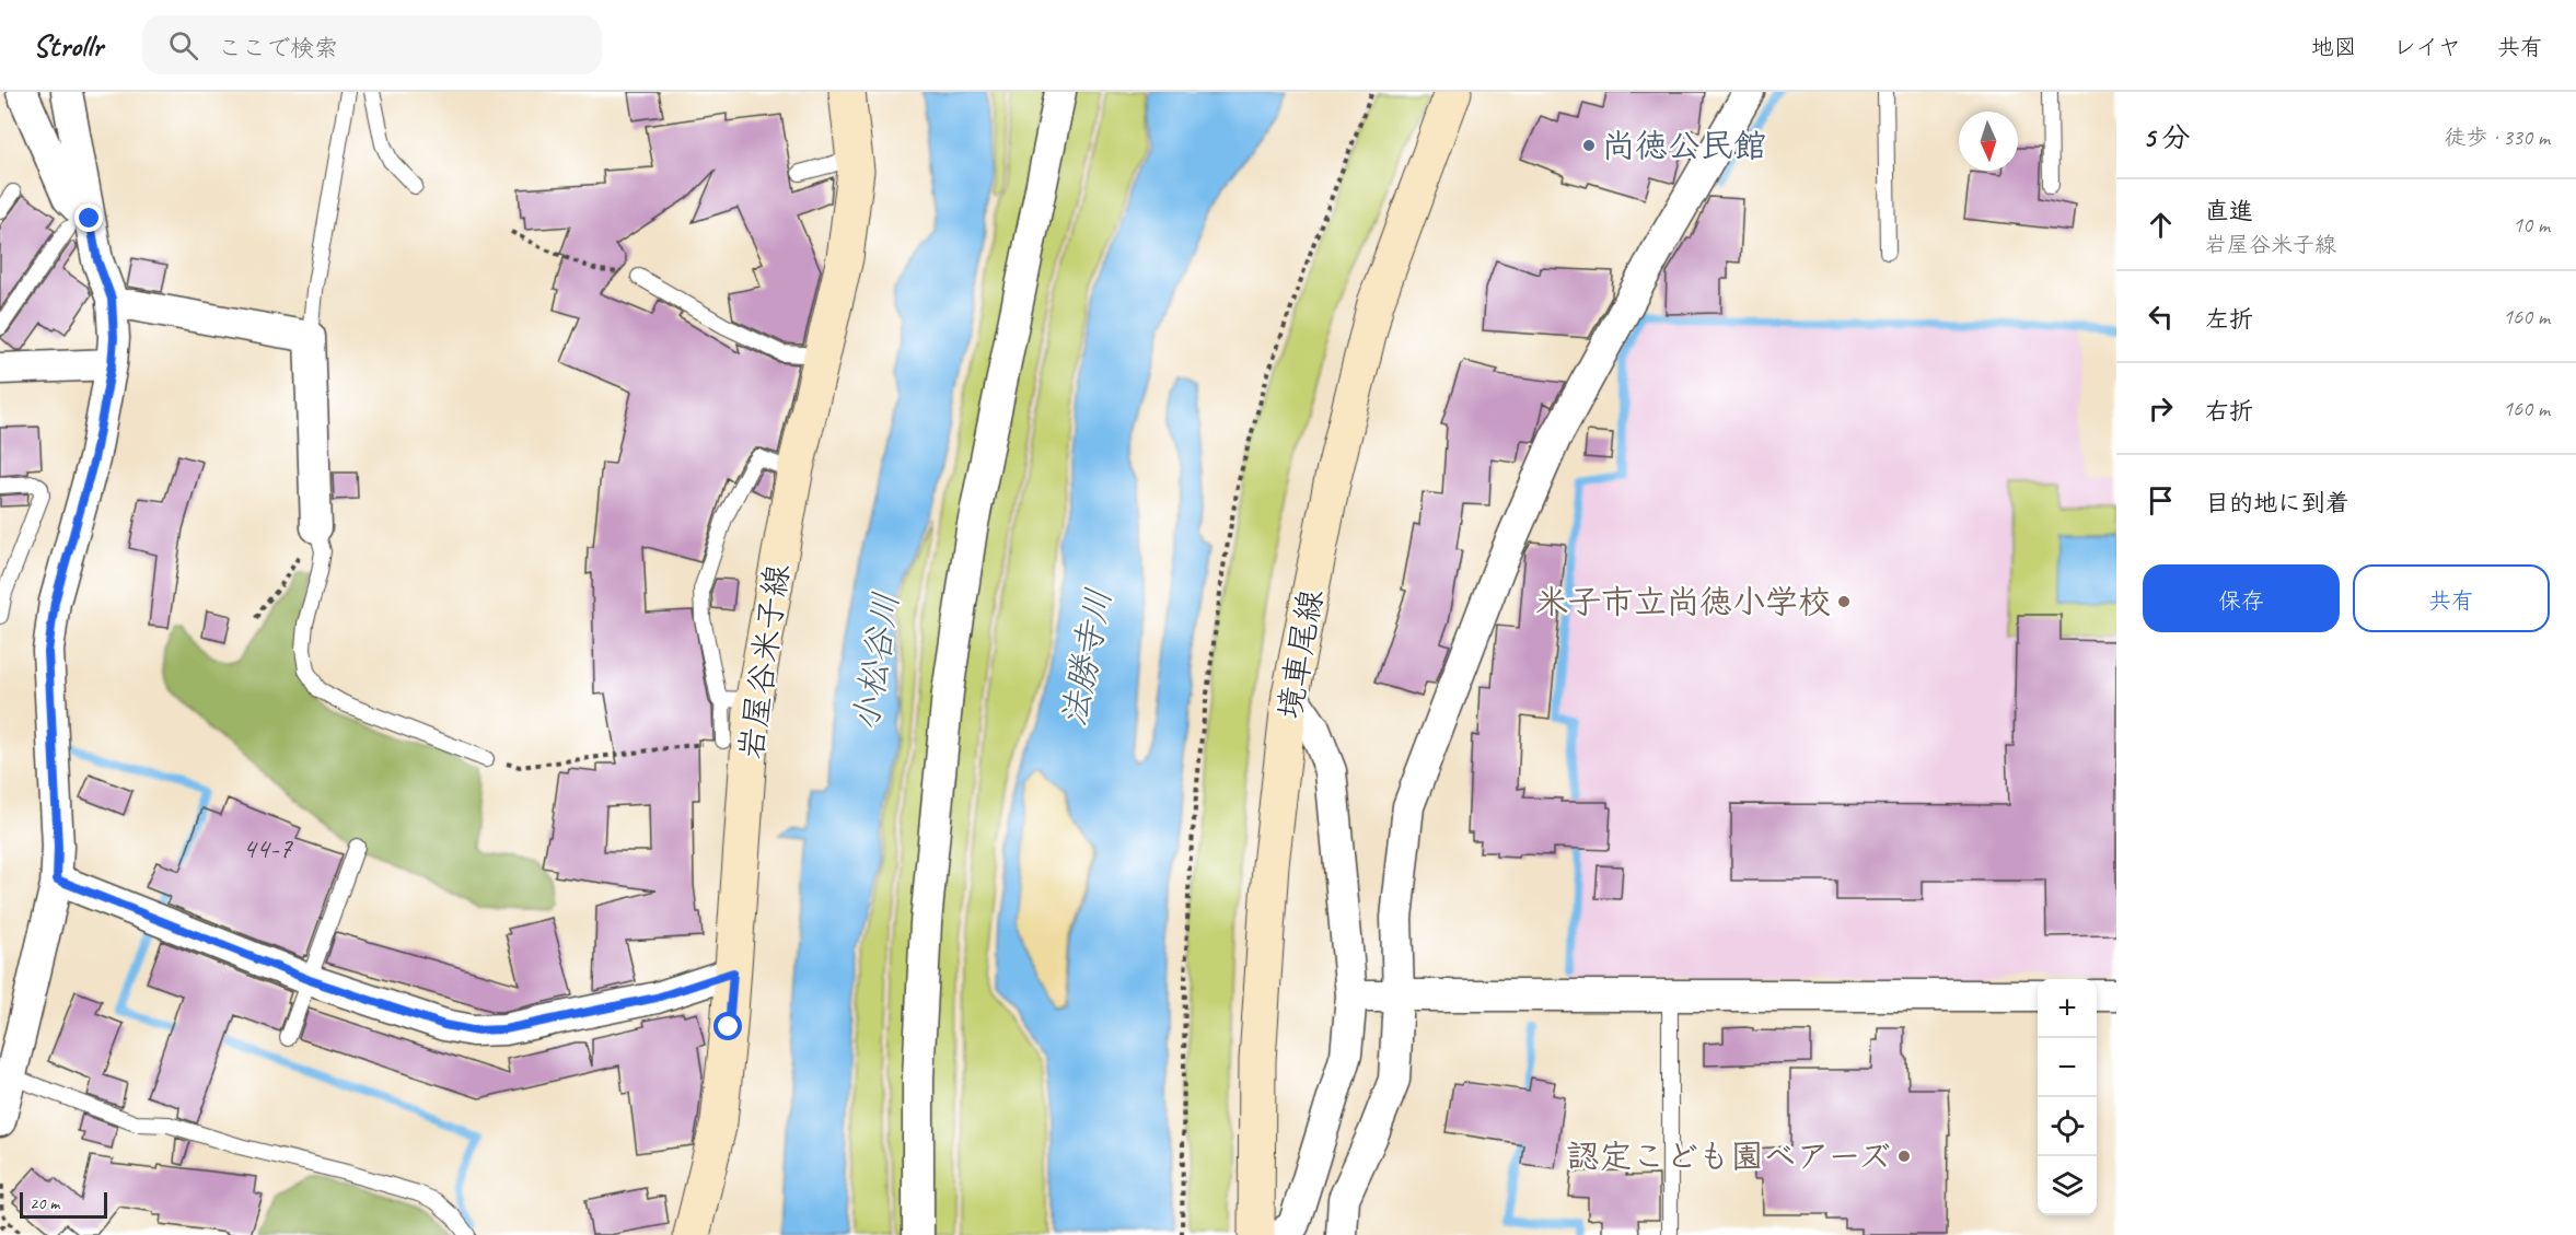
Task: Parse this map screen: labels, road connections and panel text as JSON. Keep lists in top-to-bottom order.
{
  "streets": {
    "main road": ["境車尾線", "岩屋谷米子線"]
  },
  "water": ["法勝寺川", "小松谷川"],
  "places": ["尚徳公民館", "米子市立尚徳小学校", "認定こども園ベアーズ"],
  "house_numbers": ["44-7"],
  "scale_bar": "20 m",
  "north": "bottom",
  "page": {
    "header": "Strollr",
    "search": "ここで検索",
    "nav": ["地図", "レイヤ", "共有"],
    "heading": ["5 分", "徒歩 · 330 m"],
    "list": [
      ["直進", "岩屋谷米子線", "10 m"],
      ["左折", "160 m"],
      ["右折", "160 m"],
      "目的地に到着"
    ],
    "buttons": ["保存", "共有"],
    "map_buttons": ["+", "−"],
    "scale": "20 m"
  }
}
